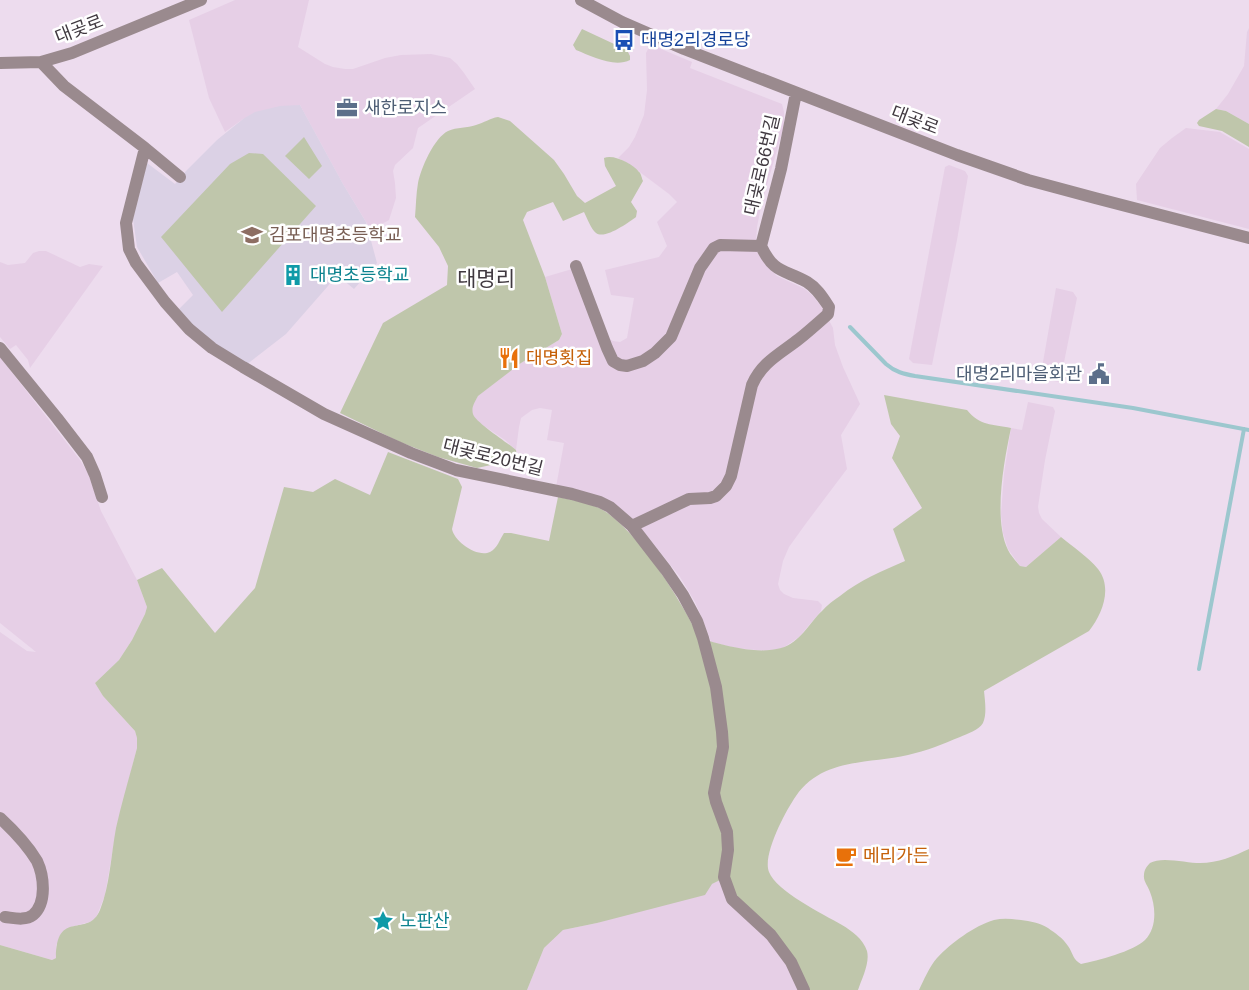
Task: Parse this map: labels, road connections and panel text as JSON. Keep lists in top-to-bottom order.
{
  "streets": {
    "street": ["대곶로", "대곶로66번길", "대곶로20번길"]
  },
  "crossings": [
    ["대곶로", "대곶로66번길"]
  ],
  "districts": ["대명리"],
  "places": {
    "bus stop": ["대명2리경로당"],
    "office": ["새한로지스"],
    "school or university": ["김포대명초등학교"],
    "building": ["대명초등학교"],
    "restaurant": ["대명횟집"],
    "public building": ["대명2리마을회관"],
    "cafe": ["메리가든"],
    "place": ["노판산"]
  }
}
